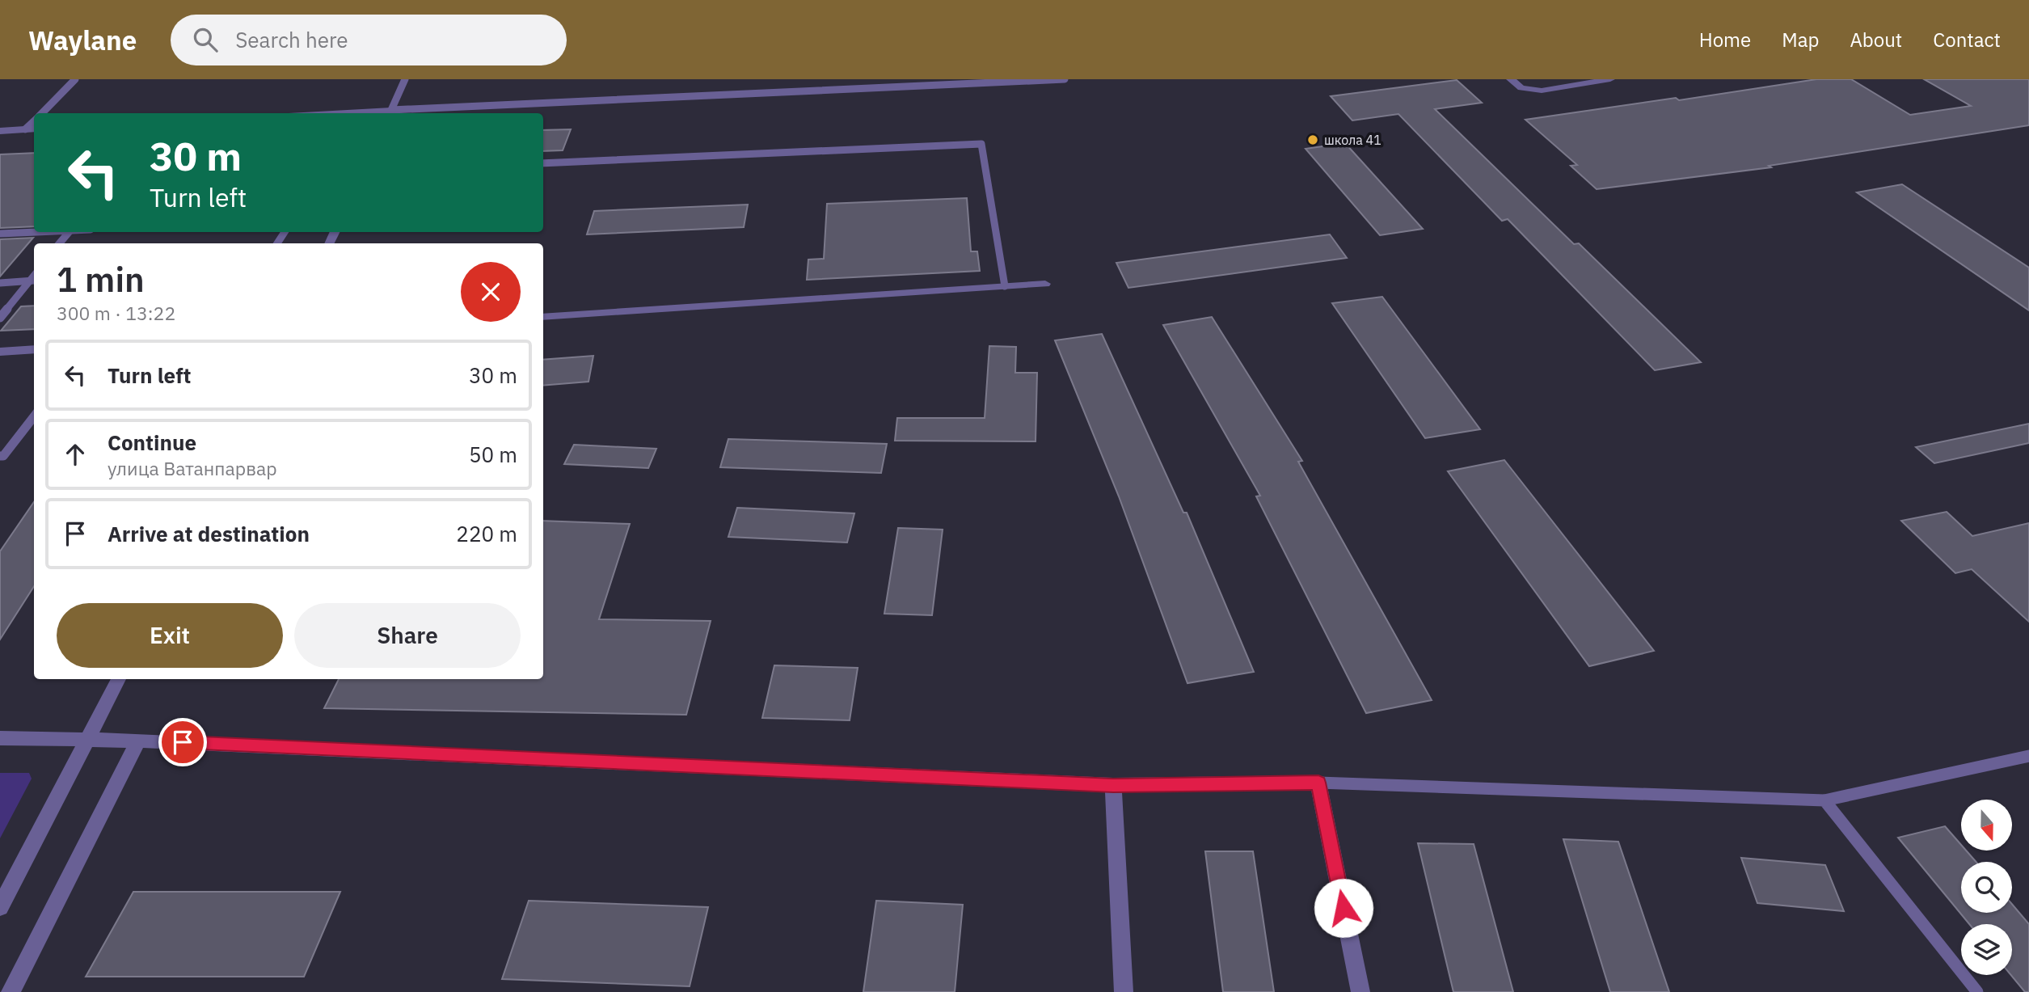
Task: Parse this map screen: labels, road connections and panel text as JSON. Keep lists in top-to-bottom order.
{
  "places": ["школа 41"],
  "north": "bottom",
  "page": {
    "header": "Waylane",
    "search": "Search here",
    "nav": [
      "Home",
      "Map",
      "About",
      "Contact"
    ],
    "turn": ["30 m", "Turn left"],
    "heading": ["1 min", "300 m · 13:22"],
    "list": [
      {
        "name": "Turn left",
        "value": "30 m"
      },
      {
        "name": "Continue",
        "note": "улица Ватанпарвар",
        "value": "50 m"
      },
      {
        "name": "Arrive at destination",
        "value": "220 m"
      }
    ],
    "buttons": ["Exit", "Share"]
  }
}
